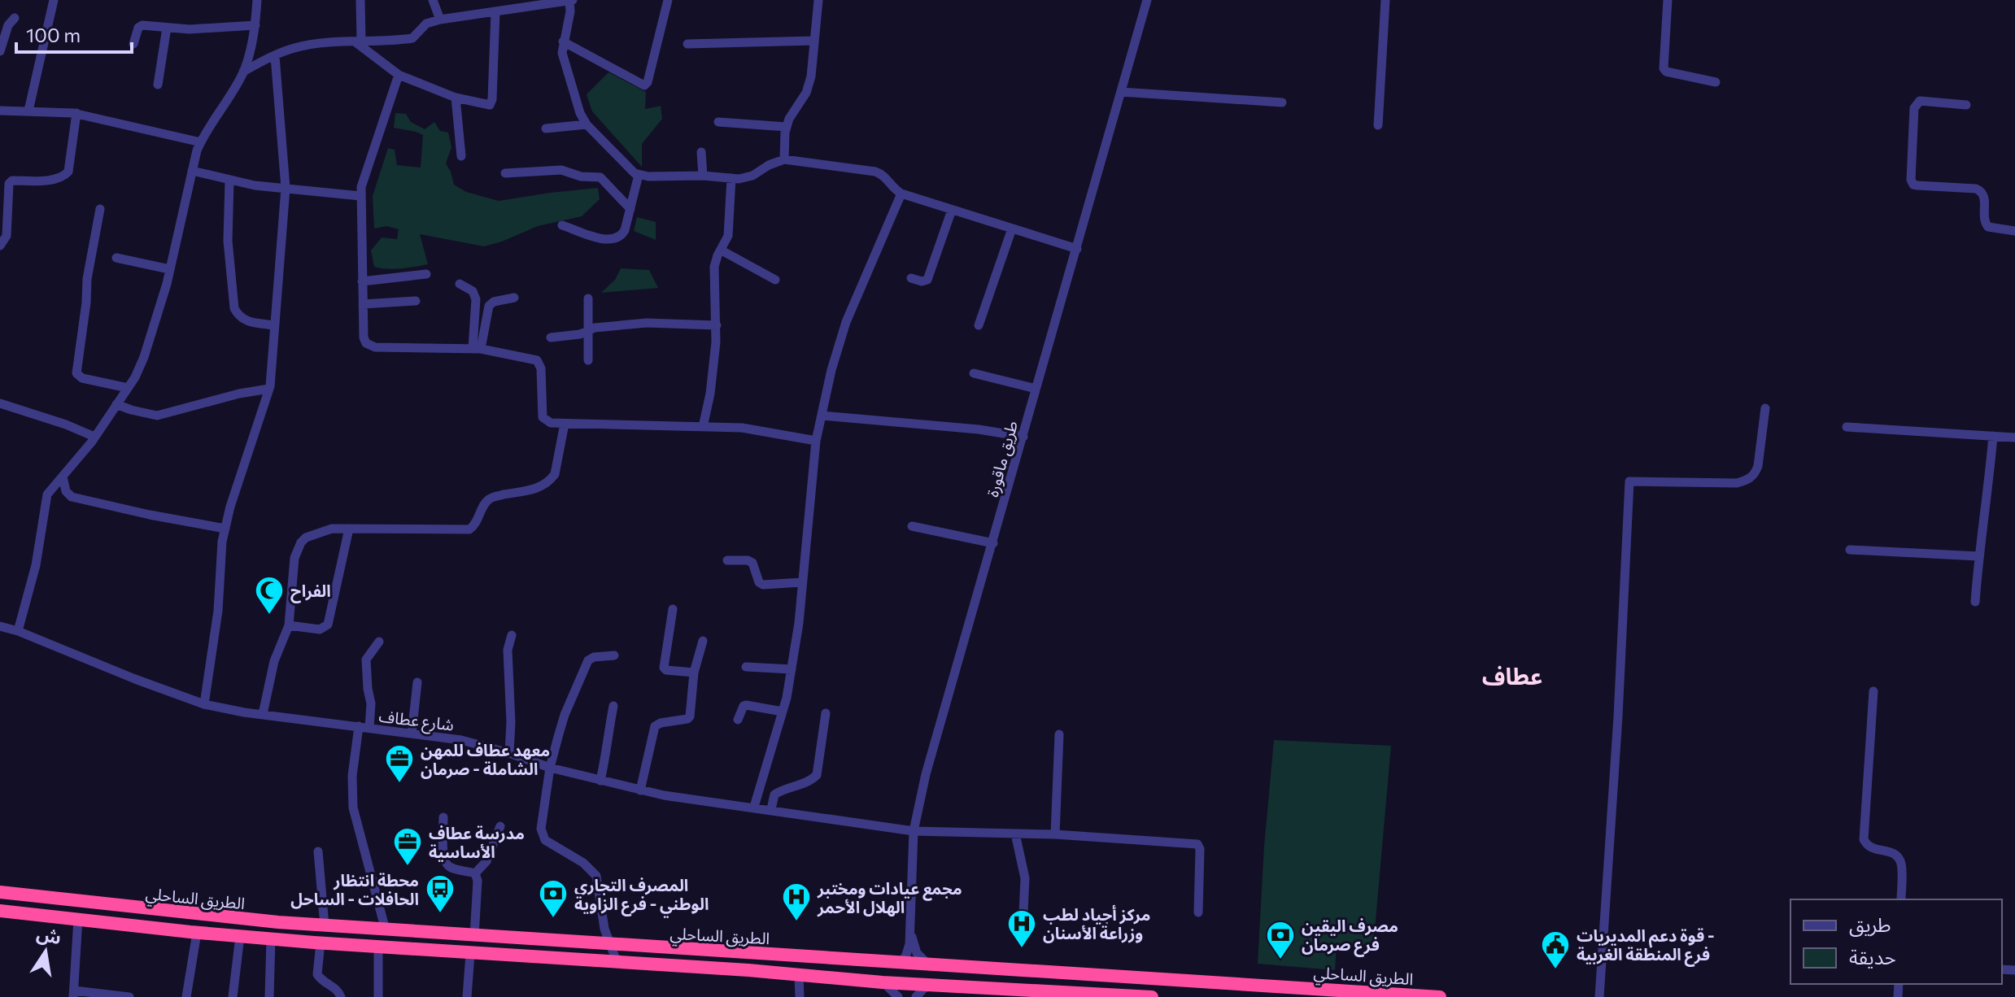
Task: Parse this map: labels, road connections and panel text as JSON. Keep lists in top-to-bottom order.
{
  "streets": {
    "highway": ["الطريق الساحلي"],
    "street": ["طريق ماقورة", "شارع عطاف"]
  },
  "crossings": [
    ["طريق ماقورة", "شارع عطاف"],
    ["طريق ماقورة", "الطريق الساحلي"]
  ],
  "districts": ["عطاف"],
  "places": {
    "mosque": ["الفراح"],
    "office": ["معهد عطاف للمهن الشاملة - صرمان", "مدرسة عطاف الأساسية"],
    "bus stop": ["محطة انتظار الحافلات - الساحل"],
    "bank": ["المصرف التجاري الوطني - فرع الزاوية", "مصرف اليقين فرع صرمان"],
    "hospital": ["مجمع عيادات ومختبر الهلال الأحمر", "مركز أجياد لطب وزراعة الأسنان"],
    "public building": ["قوة دعم المديريات - فرع المنطقة الغربية"]
  },
  "legend": ["طريق", "حديقة"],
  "scale_bar": "100 m",
  "north": "top"
}
